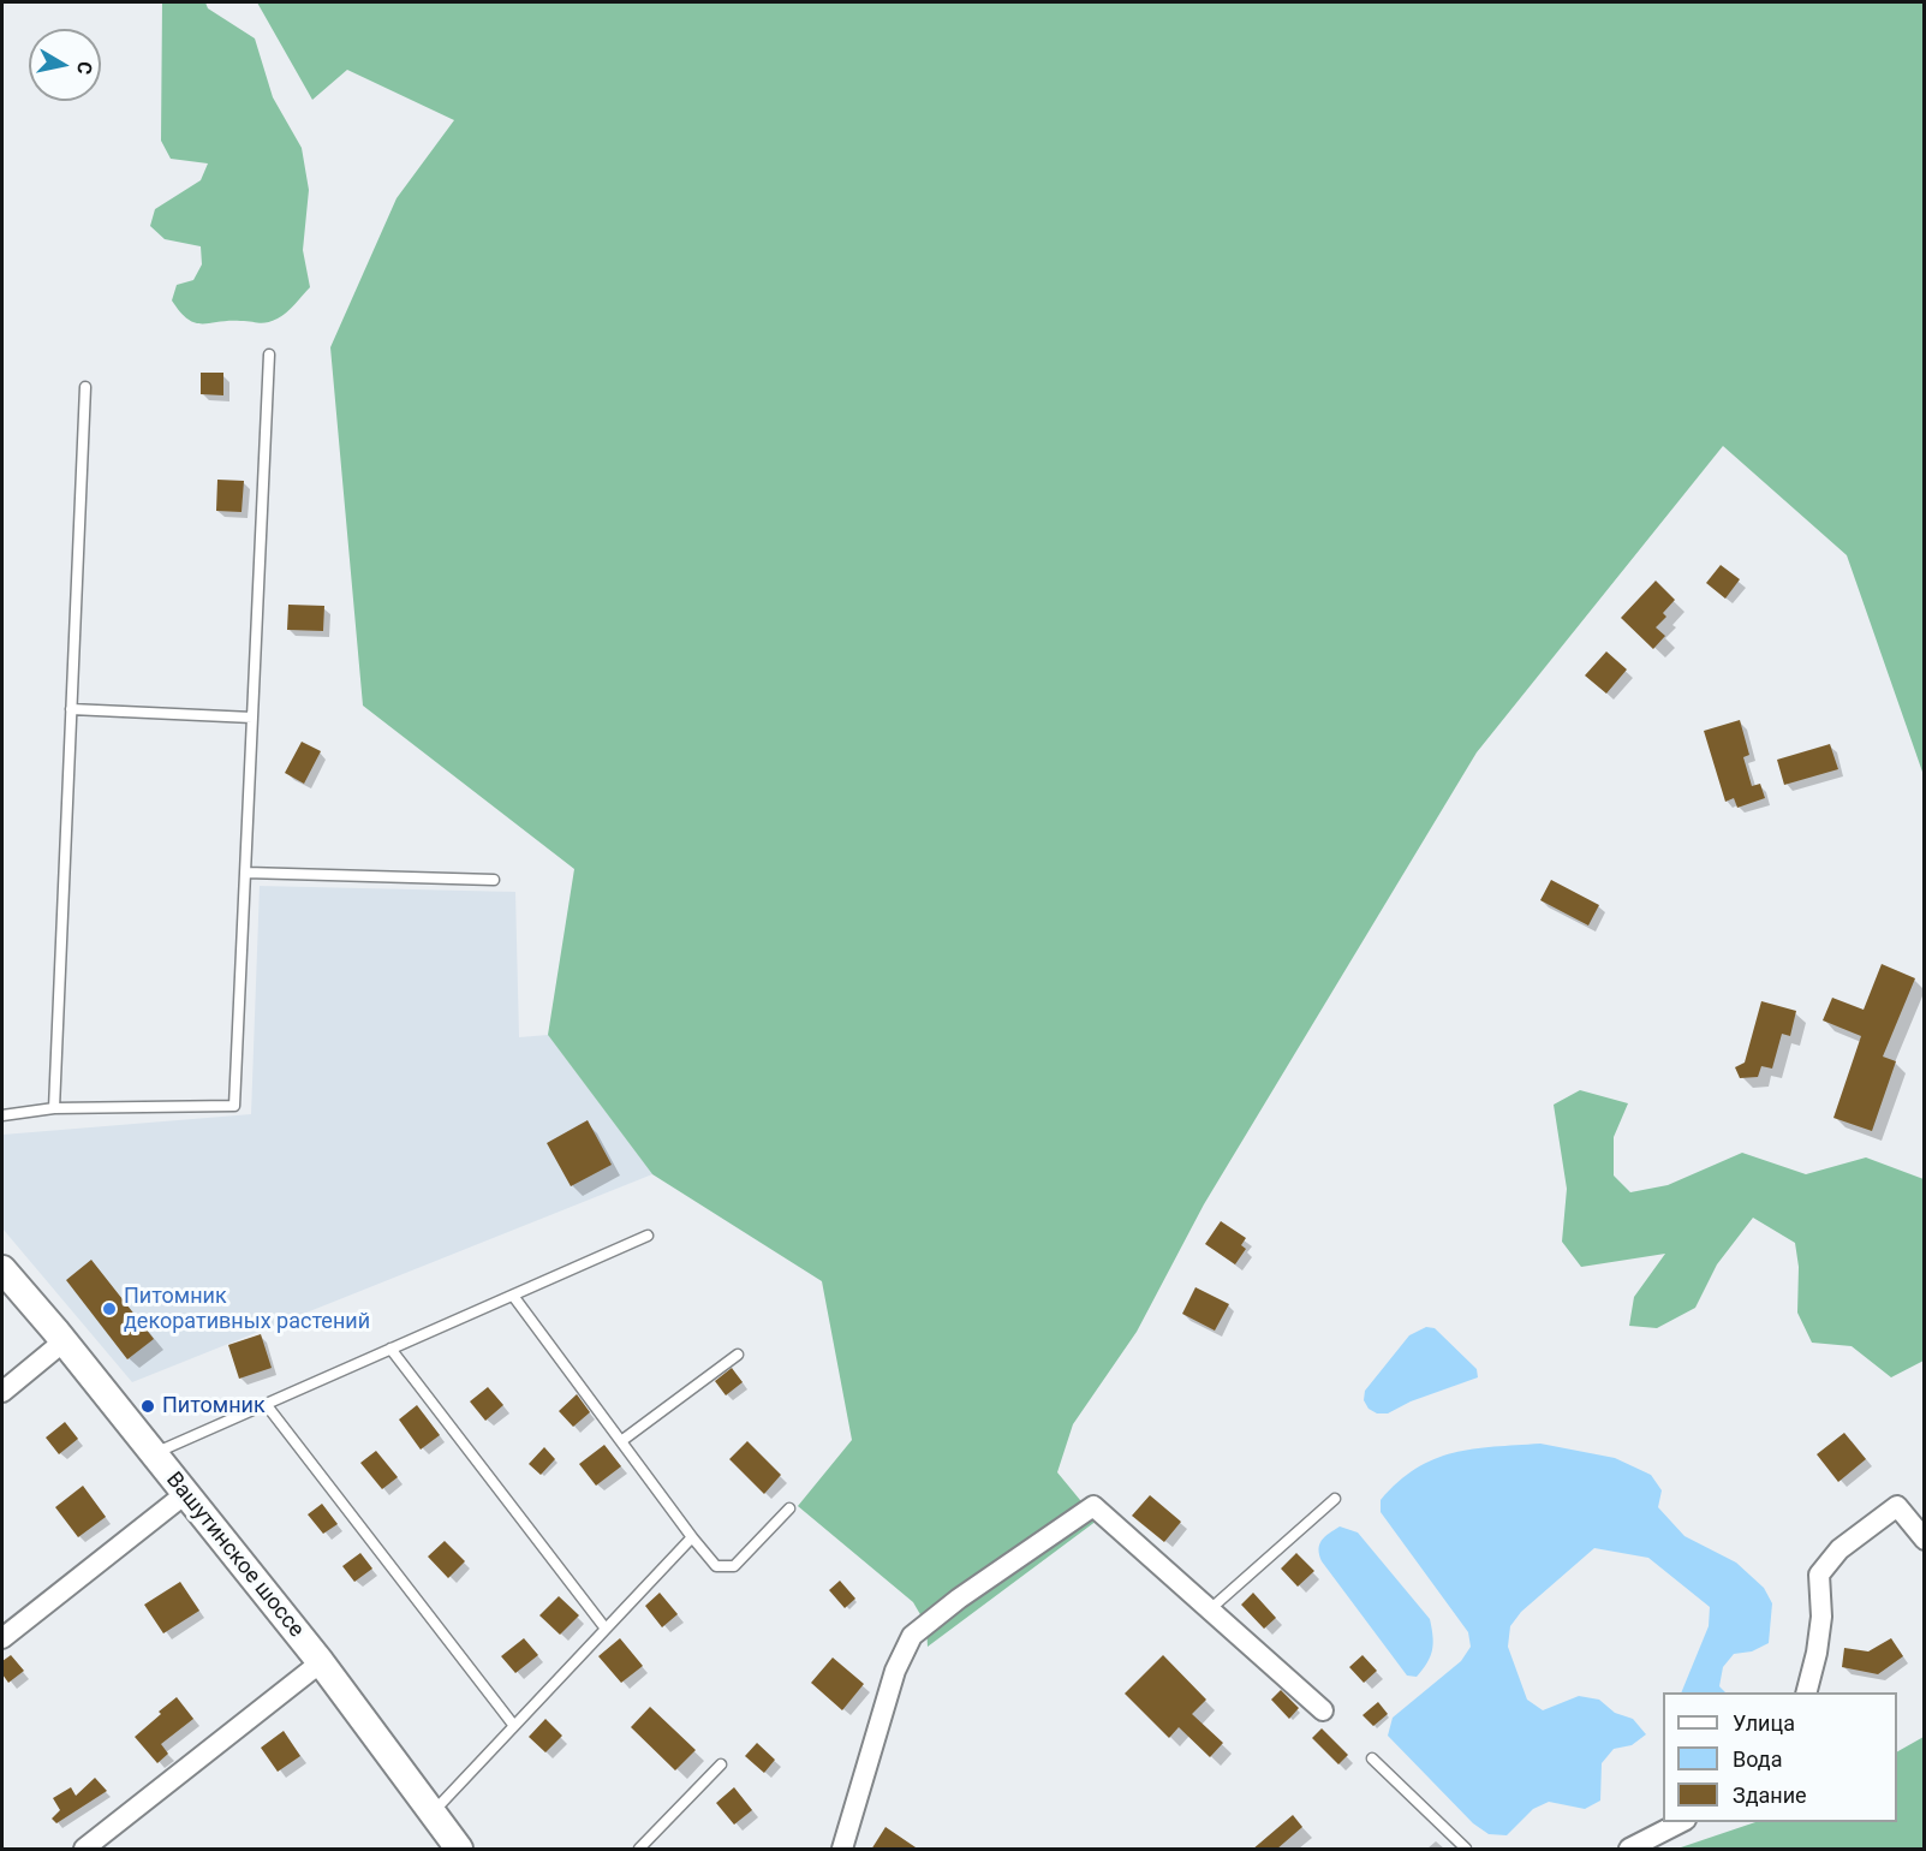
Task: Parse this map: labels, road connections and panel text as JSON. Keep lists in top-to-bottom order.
{
  "streets": {
    "street": ["Вашутинское шоссе"]
  },
  "places": ["Питомник декоративных растений", "Питомник"],
  "legend": ["Улица", "Вода", "Здание"],
  "north": "right"
}
